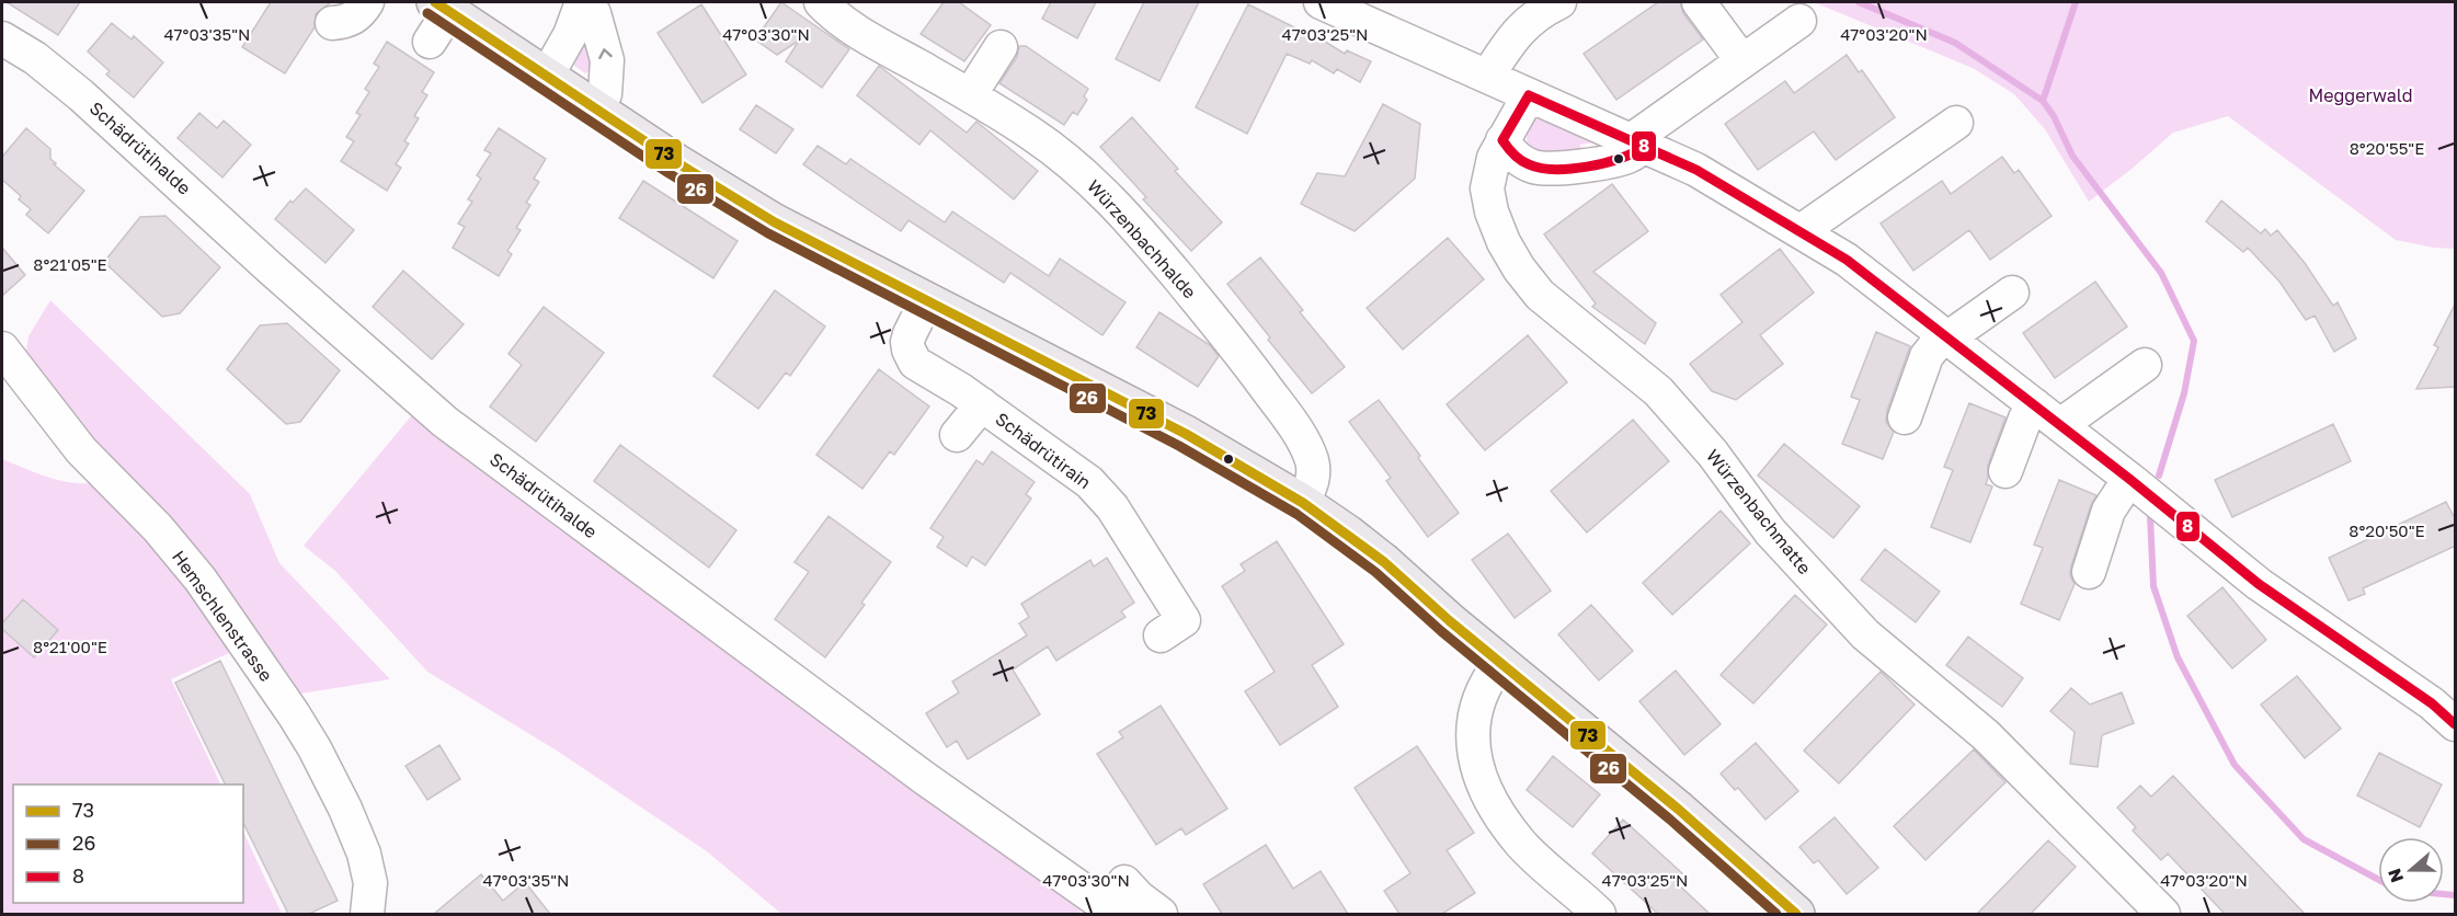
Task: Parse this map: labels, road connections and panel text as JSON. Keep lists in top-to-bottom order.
{
  "streets": {
    "street": [
      "Schädrütihalde",
      "Würzenbachhalde",
      "Schädrütirain",
      "Würzenbachmatte",
      "Hemschlenstrasse"
    ]
  },
  "parks": ["Meggerwald"],
  "lines": ["transit line 73", "transit line 26", "transit line 8"],
  "legend": ["73", "26", "8"],
  "north": "left",
  "coordinates": [
    "47°03'35\"N",
    "47°03'30\"N",
    "47°03'25\"N",
    "47°03'20\"N",
    "8°20'55\"E",
    "8°21'05\"E",
    "8°20'50\"E",
    "8°21'00\"E"
  ]
}
